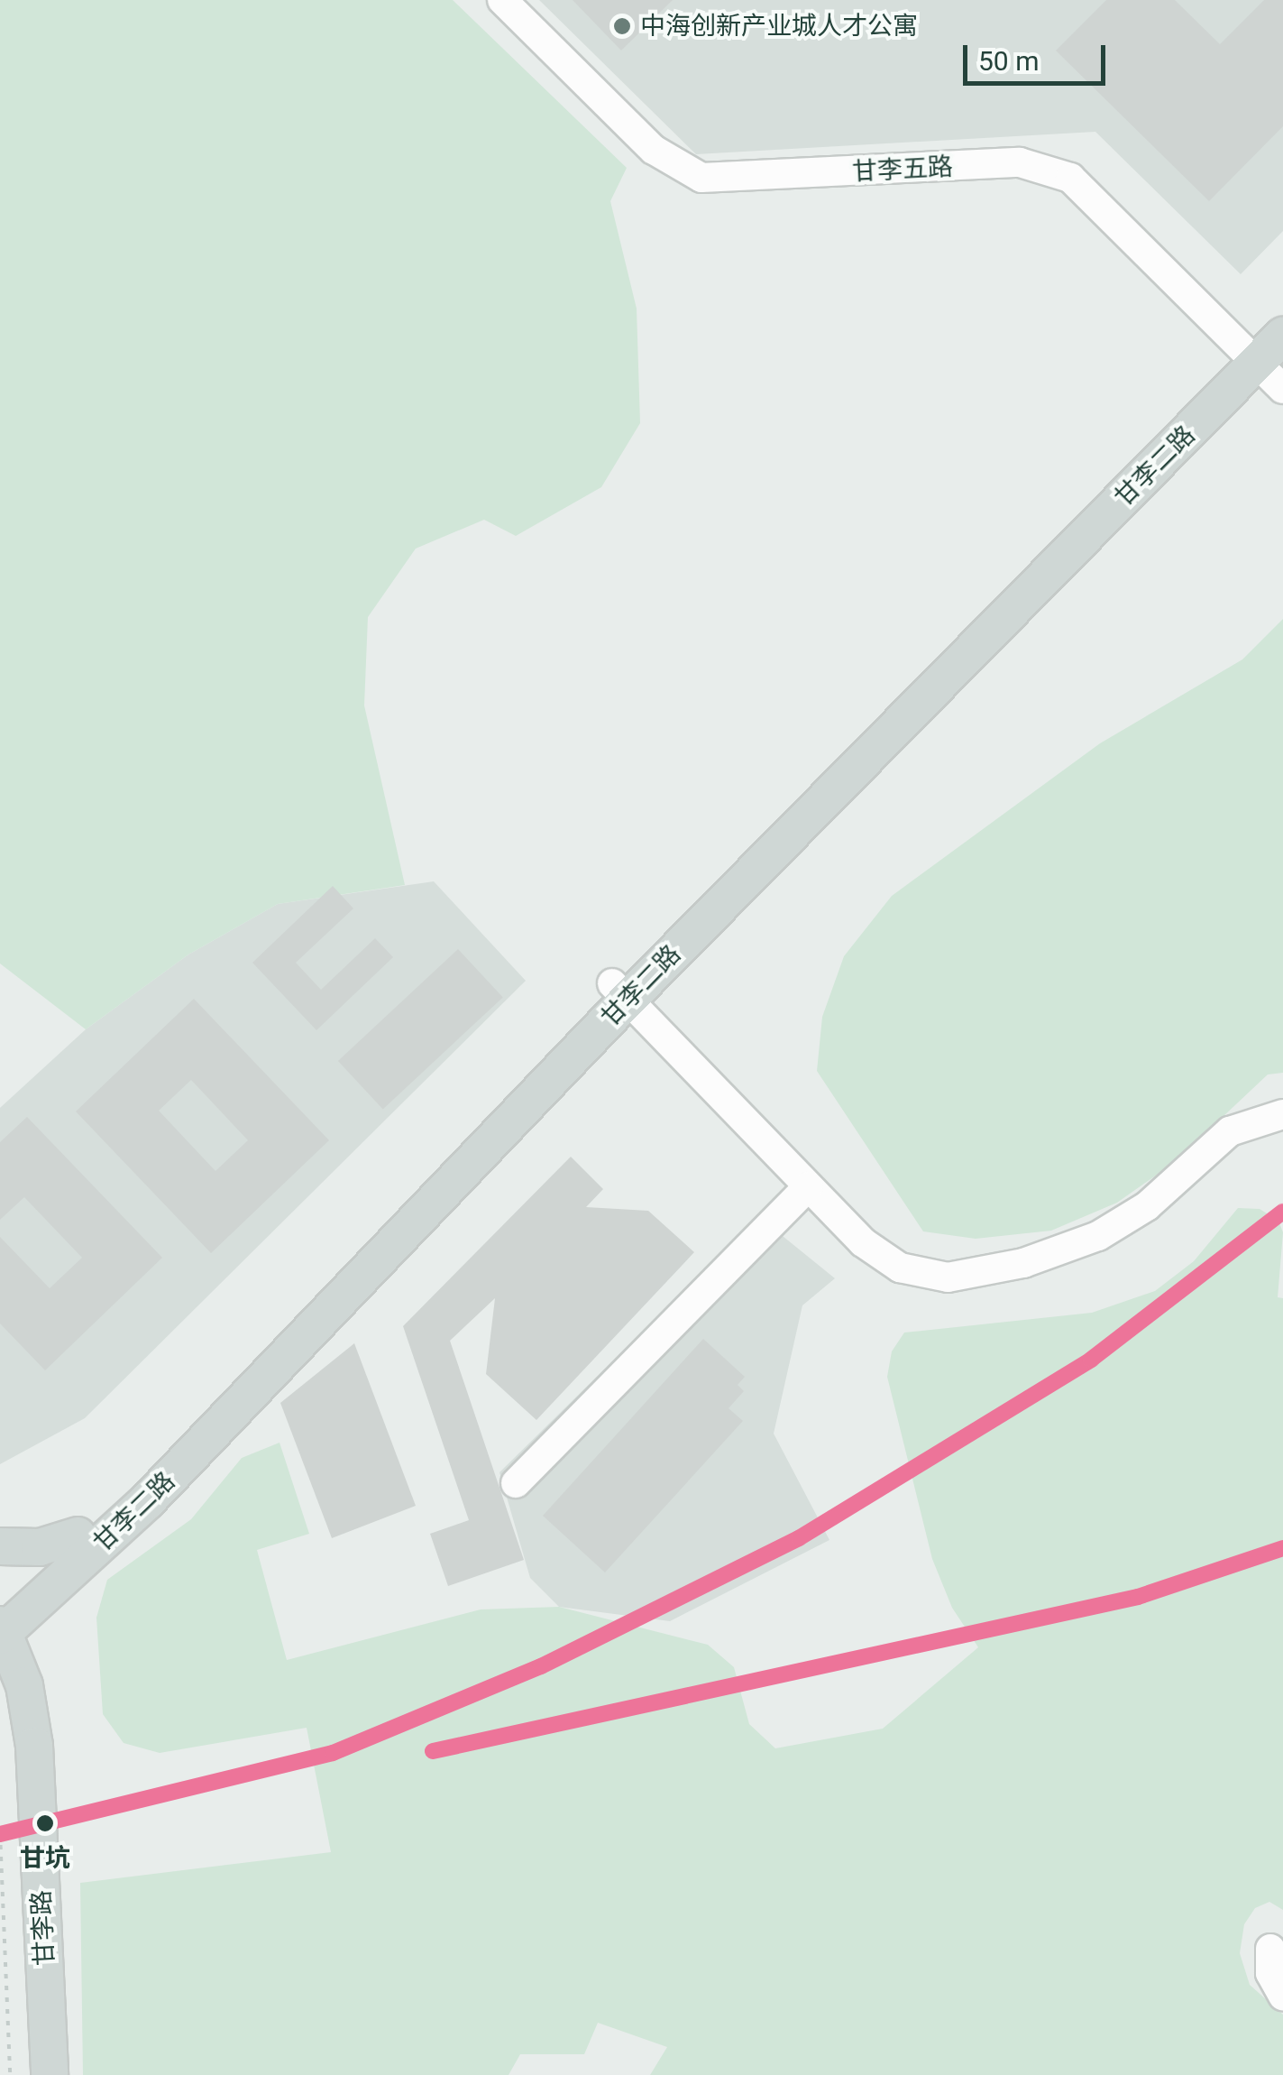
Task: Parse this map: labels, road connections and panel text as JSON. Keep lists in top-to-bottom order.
{
  "streets": {
    "main road": ["甘李二路", "甘李路"],
    "street": ["甘李五路"]
  },
  "crossings": [
    ["甘李五路", "甘李二路"],
    ["甘李二路", "甘李路"]
  ],
  "places": ["中海创新产业城人才公寓", "甘坑"],
  "scale_bar": "50 m"
}
